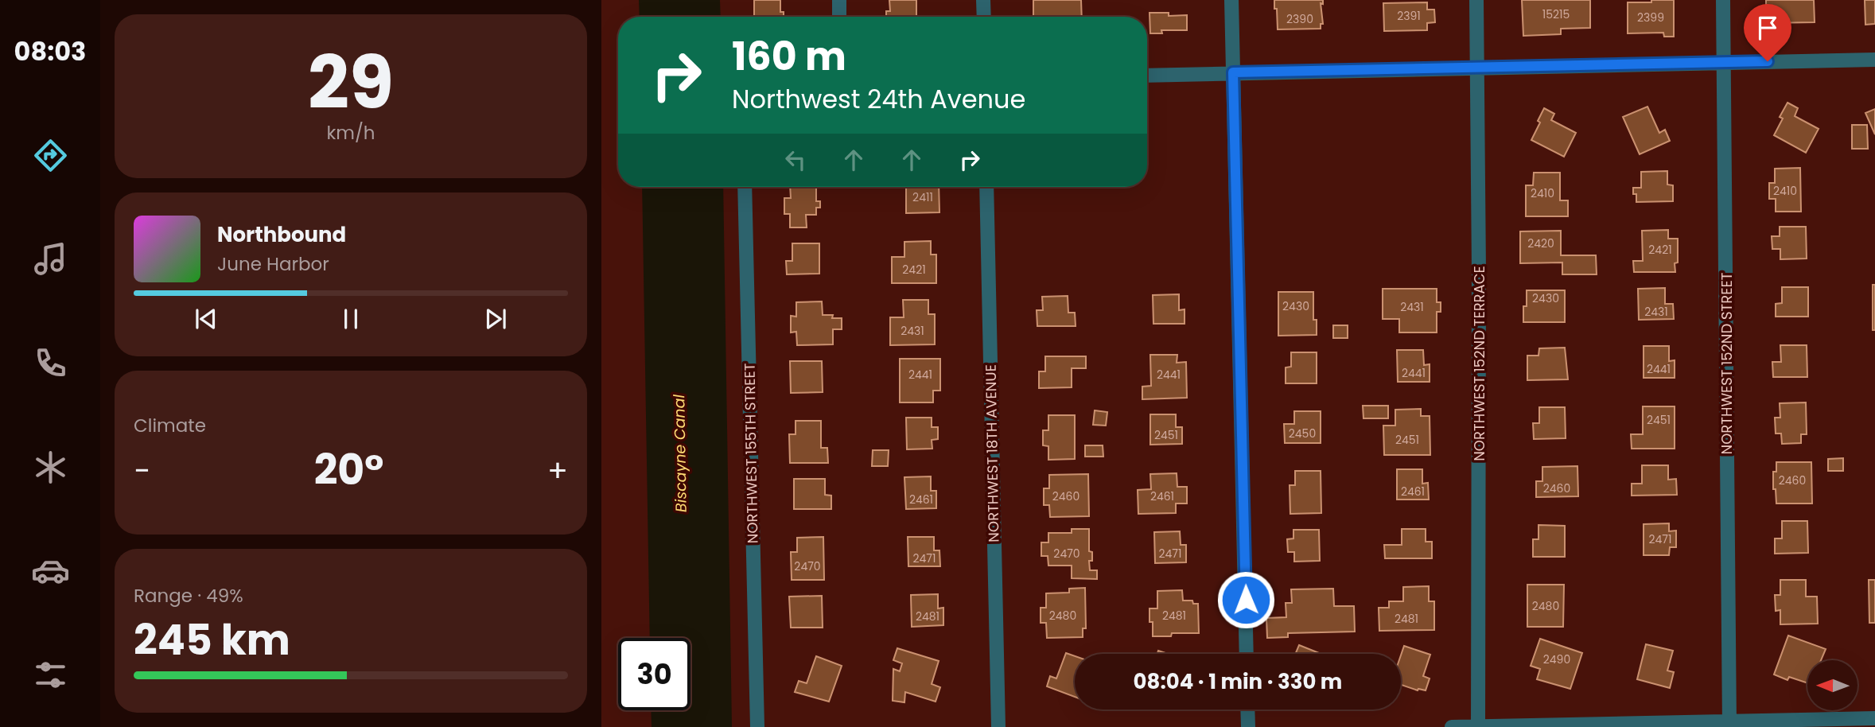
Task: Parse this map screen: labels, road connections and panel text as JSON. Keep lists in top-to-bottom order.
{
  "streets": {
    "street": [
      "NORTHWEST 152ND TERRACE",
      "NORTHWEST 152ND STREET",
      "NORTHWEST 155TH STREET",
      "NORTHWEST 18TH AVENUE"
    ]
  },
  "water": ["Biscayne Canal"],
  "house_numbers": [
    "15215",
    "2391",
    "2399",
    "2390",
    "2410",
    "2410",
    "2411",
    "2420",
    "2421",
    "2421",
    "2430",
    "2430",
    "2431",
    "2431",
    "2431",
    "2441",
    "2441",
    "2441",
    "2441",
    "2451",
    "2450",
    "2451",
    "2451",
    "2460",
    "2460",
    "2461",
    "2460",
    "2461",
    "2461",
    "2471",
    "2470",
    "2471",
    "2471",
    "2470",
    "2480",
    "2480",
    "2481",
    "2481",
    "2481",
    "2490"
  ],
  "north": "left",
  "page": {
    "tabs": "08:03",
    "tile": [
      ["29", "km/h"],
      "Climate",
      ["Range · 49%", "245 km"]
    ],
    "turn": ["160 m", "Northwest 24th Avenue"],
    "song": ["Northbound", "June Harbor"],
    "heat": ["−", "20°", "+"],
    "limit": "30",
    "trip": "08:04 · 1 min · 330 m"
  }
}
